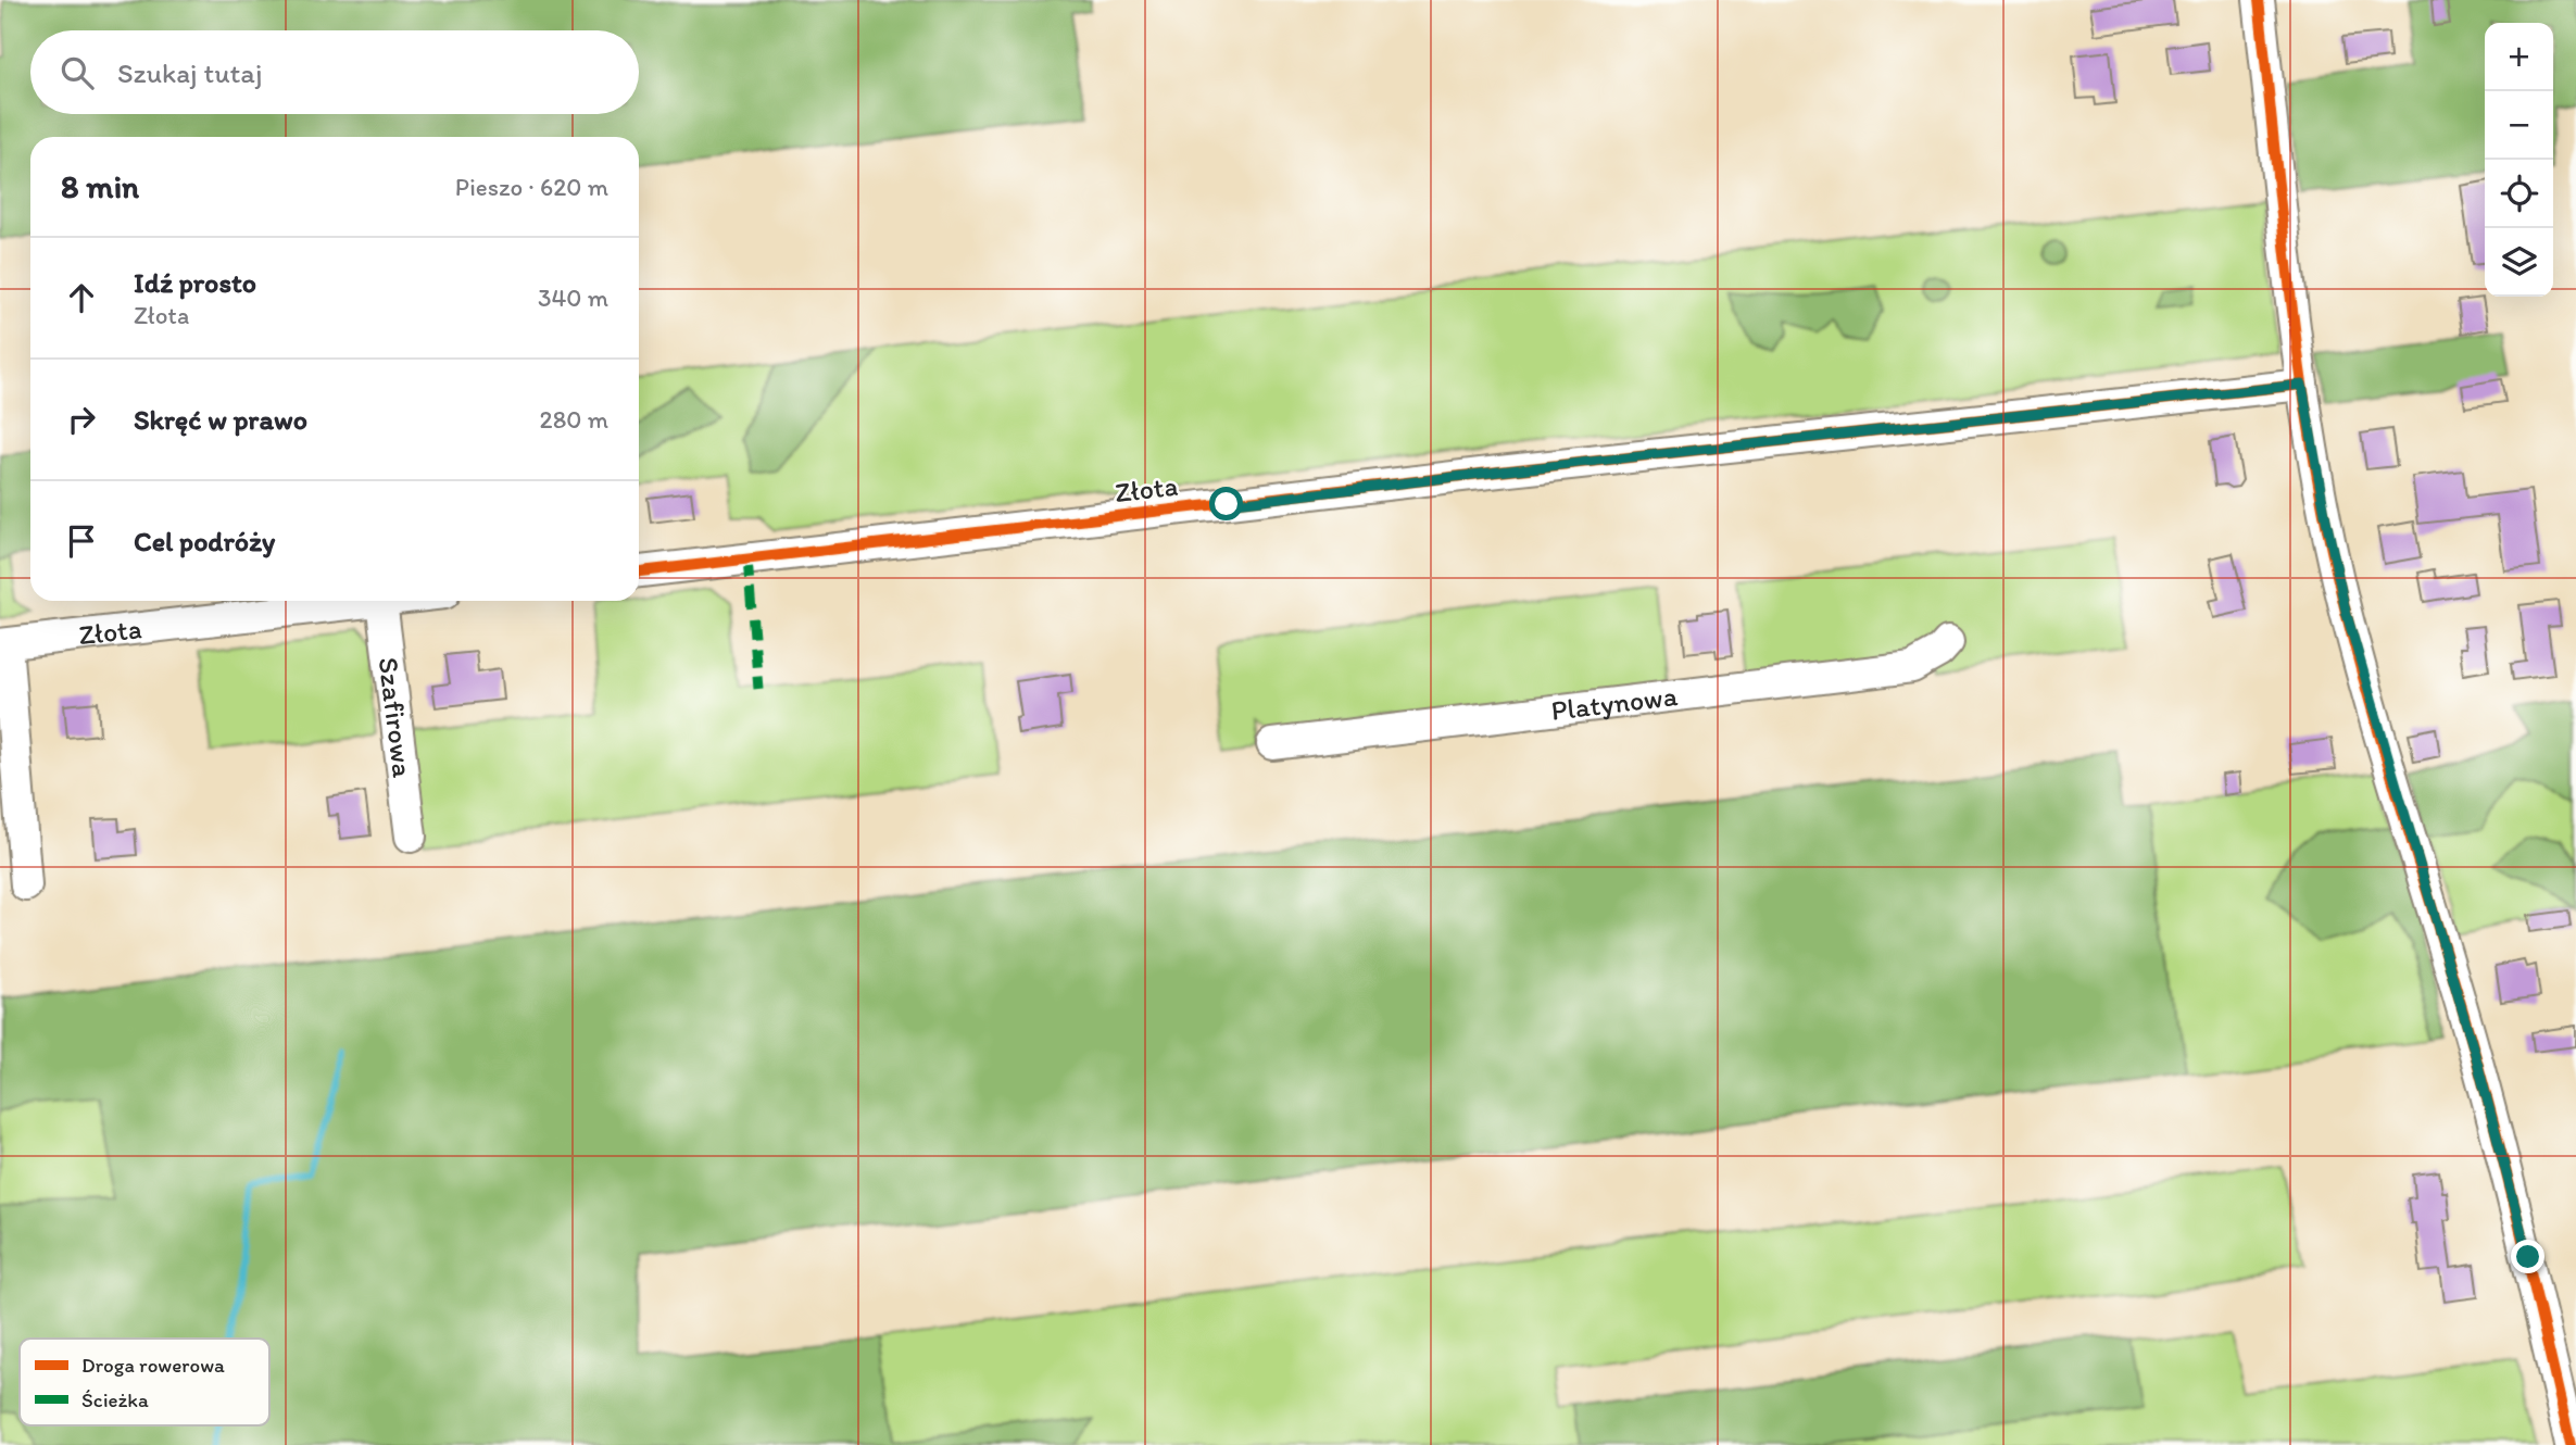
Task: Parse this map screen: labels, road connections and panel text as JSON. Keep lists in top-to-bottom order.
{
  "streets": {
    "street": ["Złota", "Platynowa", "Szafirowa"]
  },
  "legend": ["Droga rowerowa", "Ścieżka"],
  "page": {
    "map_buttons": ["+", "−"],
    "search": "Szukaj tutaj",
    "heading": ["8 min", "Pieszo · 620 m"],
    "list": [
      ["Idź prosto", "Złota", "340 m"],
      ["Skręć w prawo", "280 m"],
      "Cel podróży"
    ]
  }
}
